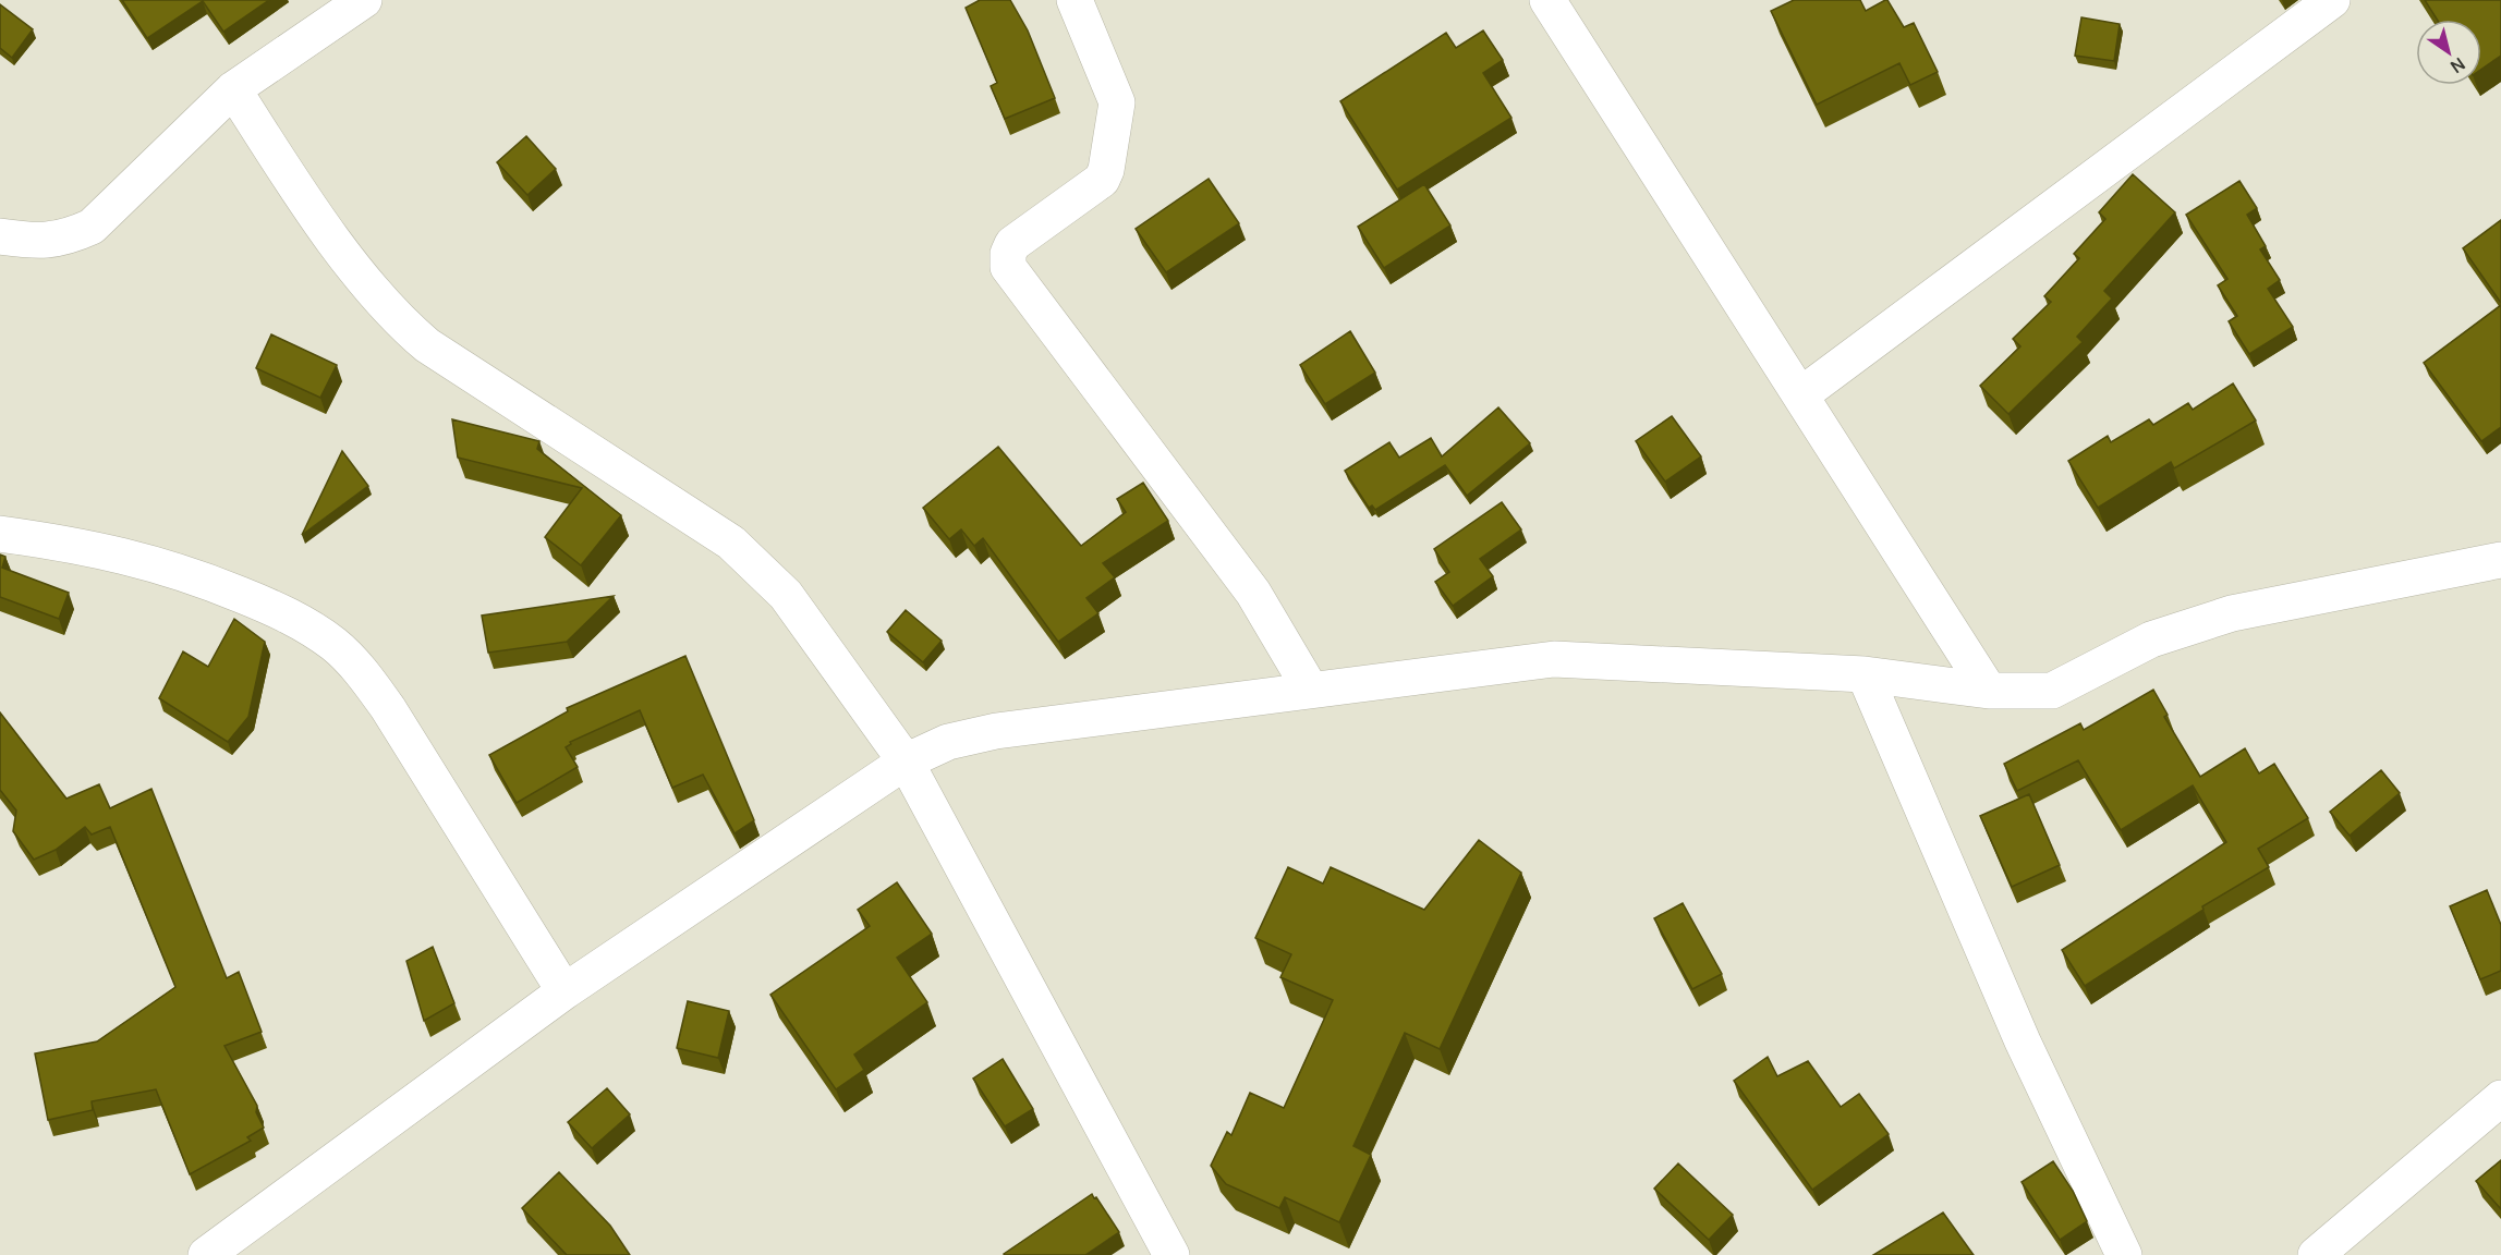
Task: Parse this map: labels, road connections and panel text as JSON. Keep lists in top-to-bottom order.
{
  "north": "bottom right"
}
